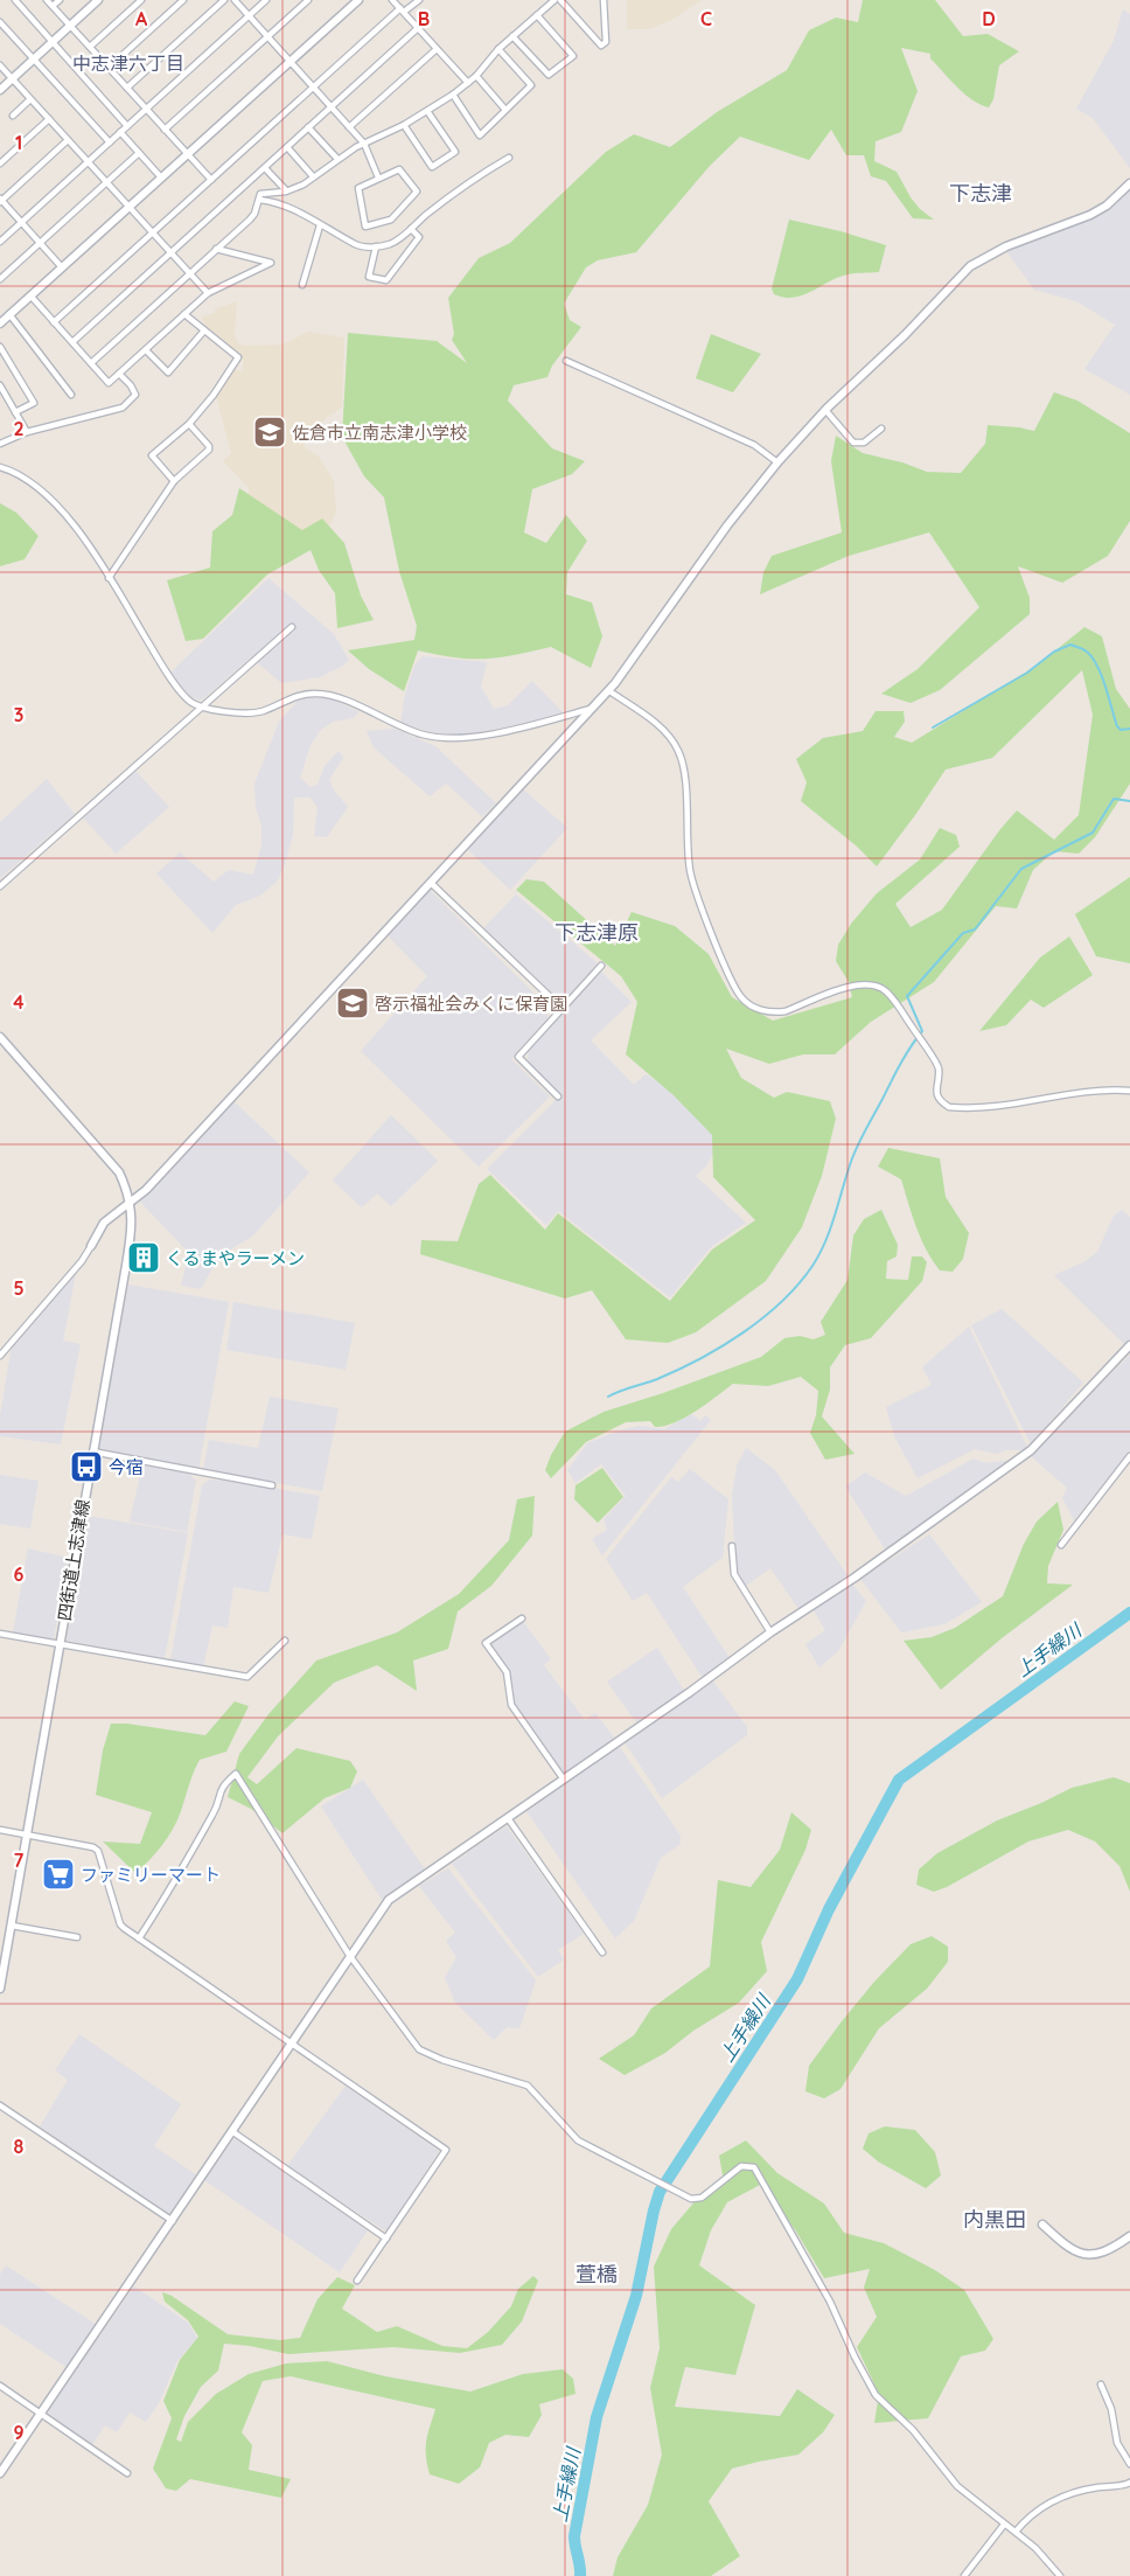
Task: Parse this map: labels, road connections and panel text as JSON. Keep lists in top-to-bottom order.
{
  "streets": {
    "street": ["四街道上志津線"]
  },
  "districts": [
    "中志津六丁目",
    "下志津",
    "下志津原",
    "内黒田",
    "萱橋"
  ],
  "water": ["上手繰川"],
  "places": {
    "school or university": ["佐倉市立南志津小学校", "啓示福祉会みくに保育園"],
    "building": ["くるまやラーメン"],
    "bus stop": ["今宿"],
    "supermarket": ["ファミリーマート"]
  },
  "grid": {
    "columns": [
      "A",
      "B",
      "C",
      "D"
    ],
    "rows": [
      "1",
      "2",
      "3",
      "4",
      "5",
      "6",
      "7",
      "8",
      "9"
    ]
  }
}
